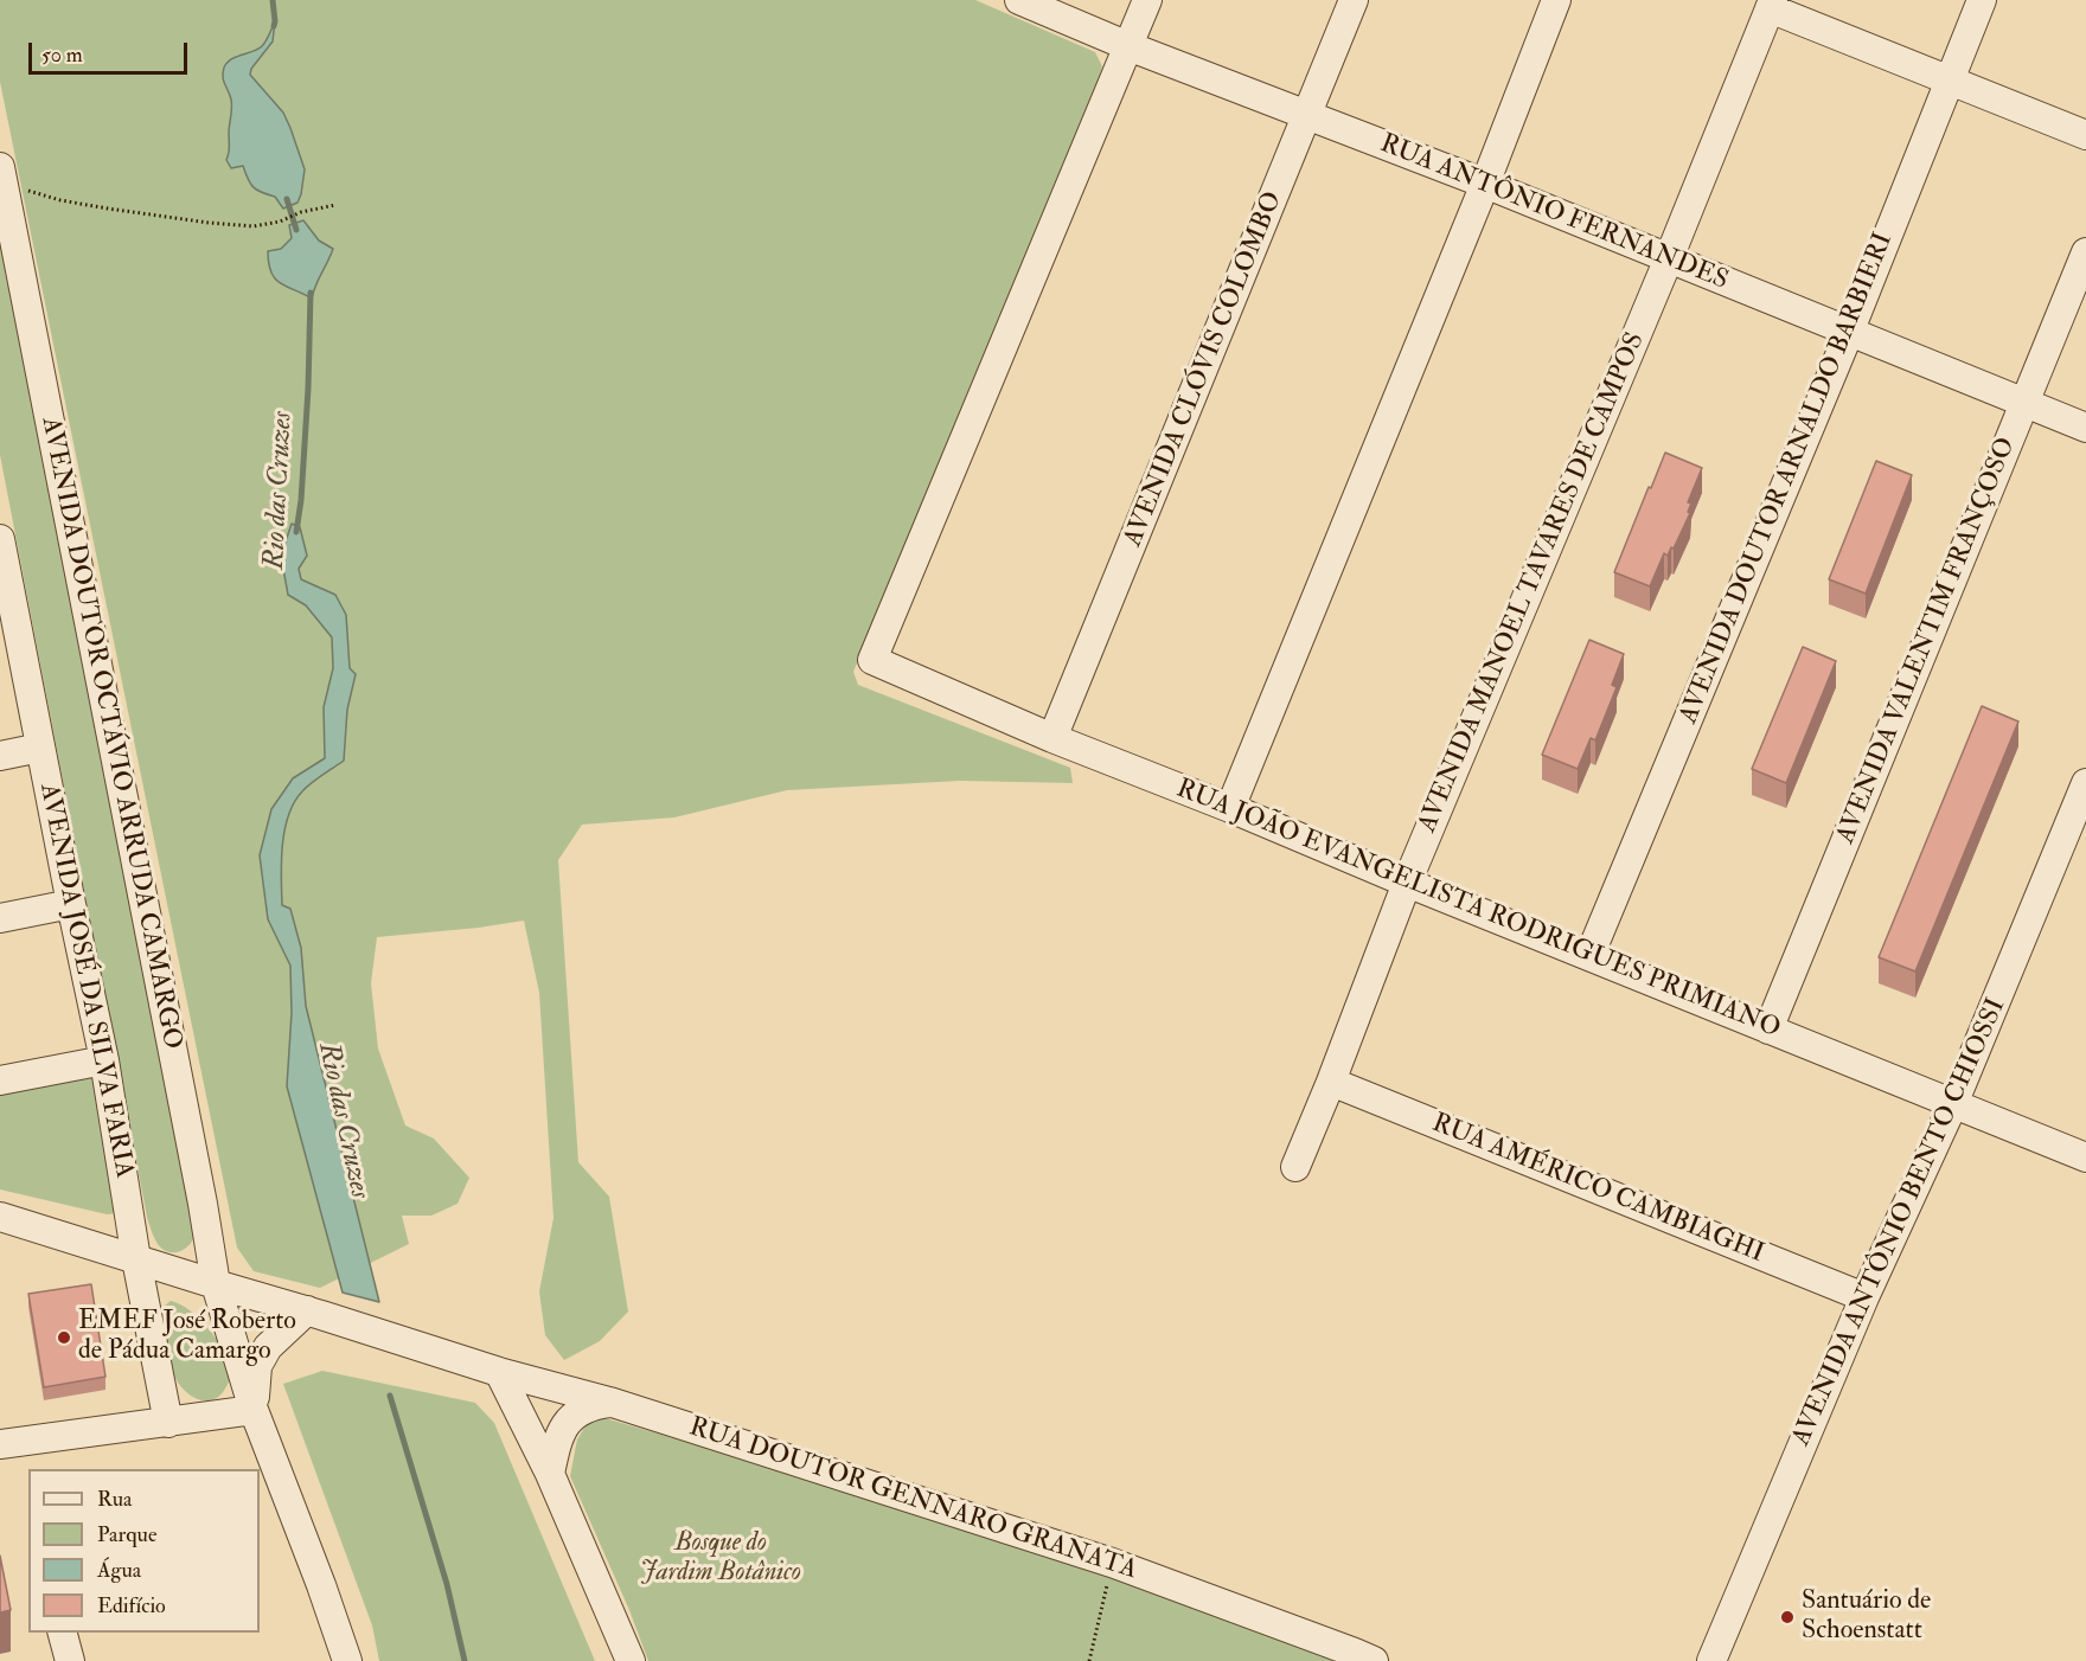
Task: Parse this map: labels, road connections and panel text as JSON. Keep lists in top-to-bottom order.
{
  "streets": {
    "street": [
      "RUA ANTÔNIO FERNANDES",
      "AVENIDA CLÓVIS COLOMBO",
      "AVENIDA DOUTOR ARNALDO BARBIERI",
      "AVENIDA MANOEL TAVARES DE CAMPOS",
      "AVENIDA VALENTIM FRANÇOSO",
      "AVENIDA DOUTOR OCTÁVIO ARRUDA CAMARGO",
      "RUA JOÃO EVANGELISTA RODRIGUES PRIMIANO",
      "AVENIDA JOSÉ DA SILVA FARIA",
      "RUA AMÉRICO CAMBIAGHI",
      "AVENIDA ANTÔNIO BENTO CHIOSSI",
      "RUA DOUTOR GENNARO GRANATA"
    ]
  },
  "crossings": [
    ["RUA ANTÔNIO FERNANDES", "AVENIDA CLÓVIS COLOMBO"],
    ["RUA ANTÔNIO FERNANDES", "AVENIDA DOUTOR ARNALDO BARBIERI"],
    ["RUA ANTÔNIO FERNANDES", "AVENIDA MANOEL TAVARES DE CAMPOS"],
    ["RUA ANTÔNIO FERNANDES", "AVENIDA VALENTIM FRANÇOSO"],
    ["RUA ANTÔNIO FERNANDES", "RUA JOÃO EVANGELISTA RODRIGUES PRIMIANO"],
    ["AVENIDA CLÓVIS COLOMBO", "RUA JOÃO EVANGELISTA RODRIGUES PRIMIANO"],
    ["AVENIDA DOUTOR ARNALDO BARBIERI", "RUA JOÃO EVANGELISTA RODRIGUES PRIMIANO"],
    ["AVENIDA MANOEL TAVARES DE CAMPOS", "RUA JOÃO EVANGELISTA RODRIGUES PRIMIANO"],
    ["AVENIDA MANOEL TAVARES DE CAMPOS", "RUA AMÉRICO CAMBIAGHI"],
    ["AVENIDA VALENTIM FRANÇOSO", "RUA JOÃO EVANGELISTA RODRIGUES PRIMIANO"],
    ["RUA JOÃO EVANGELISTA RODRIGUES PRIMIANO", "AVENIDA ANTÔNIO BENTO CHIOSSI"],
    ["RUA AMÉRICO CAMBIAGHI", "AVENIDA ANTÔNIO BENTO CHIOSSI"]
  ],
  "water": ["Rio das Cruzes"],
  "parks": ["Bosque do Jardim Botânico"],
  "places": ["EMEF José Roberto de Pádua Camargo", "Santuário de Schoenstatt"],
  "legend": [
    "Rua",
    "Parque",
    "Água",
    "Edifício"
  ],
  "scale_bar": "50 m"
}
